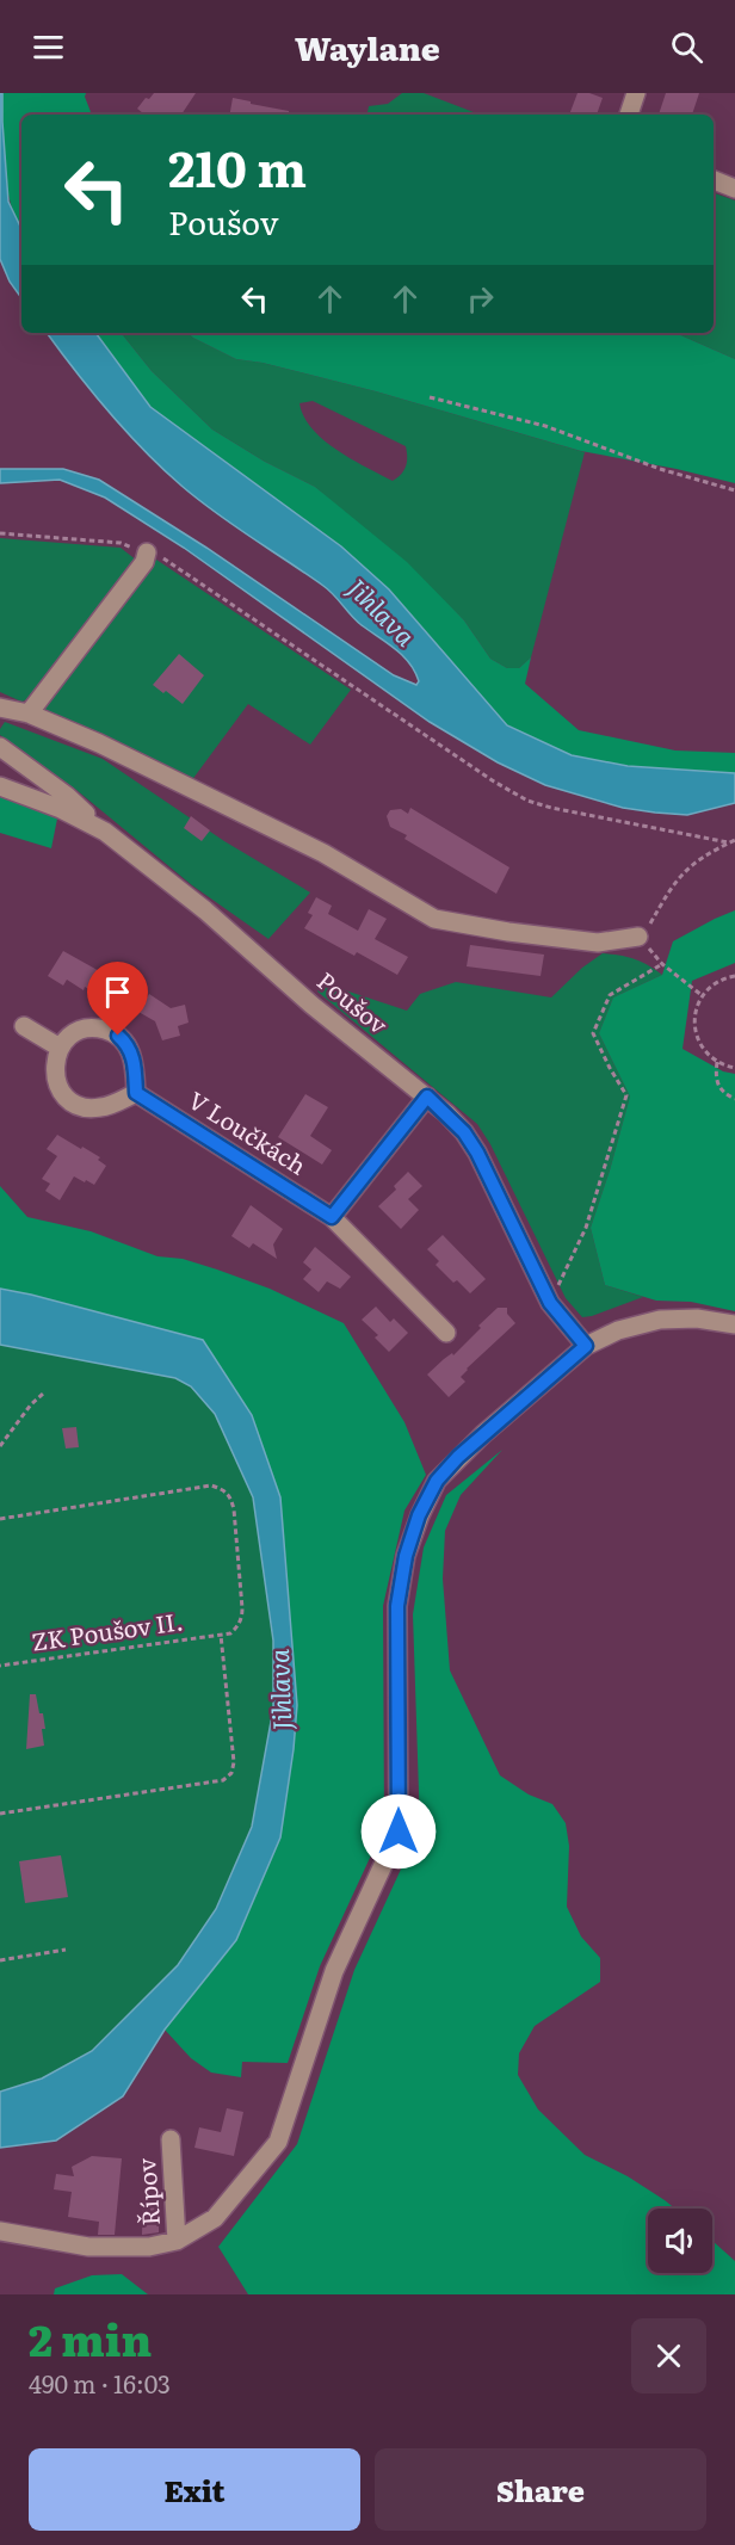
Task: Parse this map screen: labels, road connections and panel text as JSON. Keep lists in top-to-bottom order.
{
  "streets": {
    "street": ["Poušov", "V Loučkách", "Řípov"],
    "path": ["ZK Poušov II."]
  },
  "water": ["Jihlava"],
  "page": {
    "header": "Waylane",
    "turn": ["210 m", "Poušov"],
    "heading": ["2 min", "490 m · 16:03"],
    "buttons": ["Exit", "Share"]
  }
}
